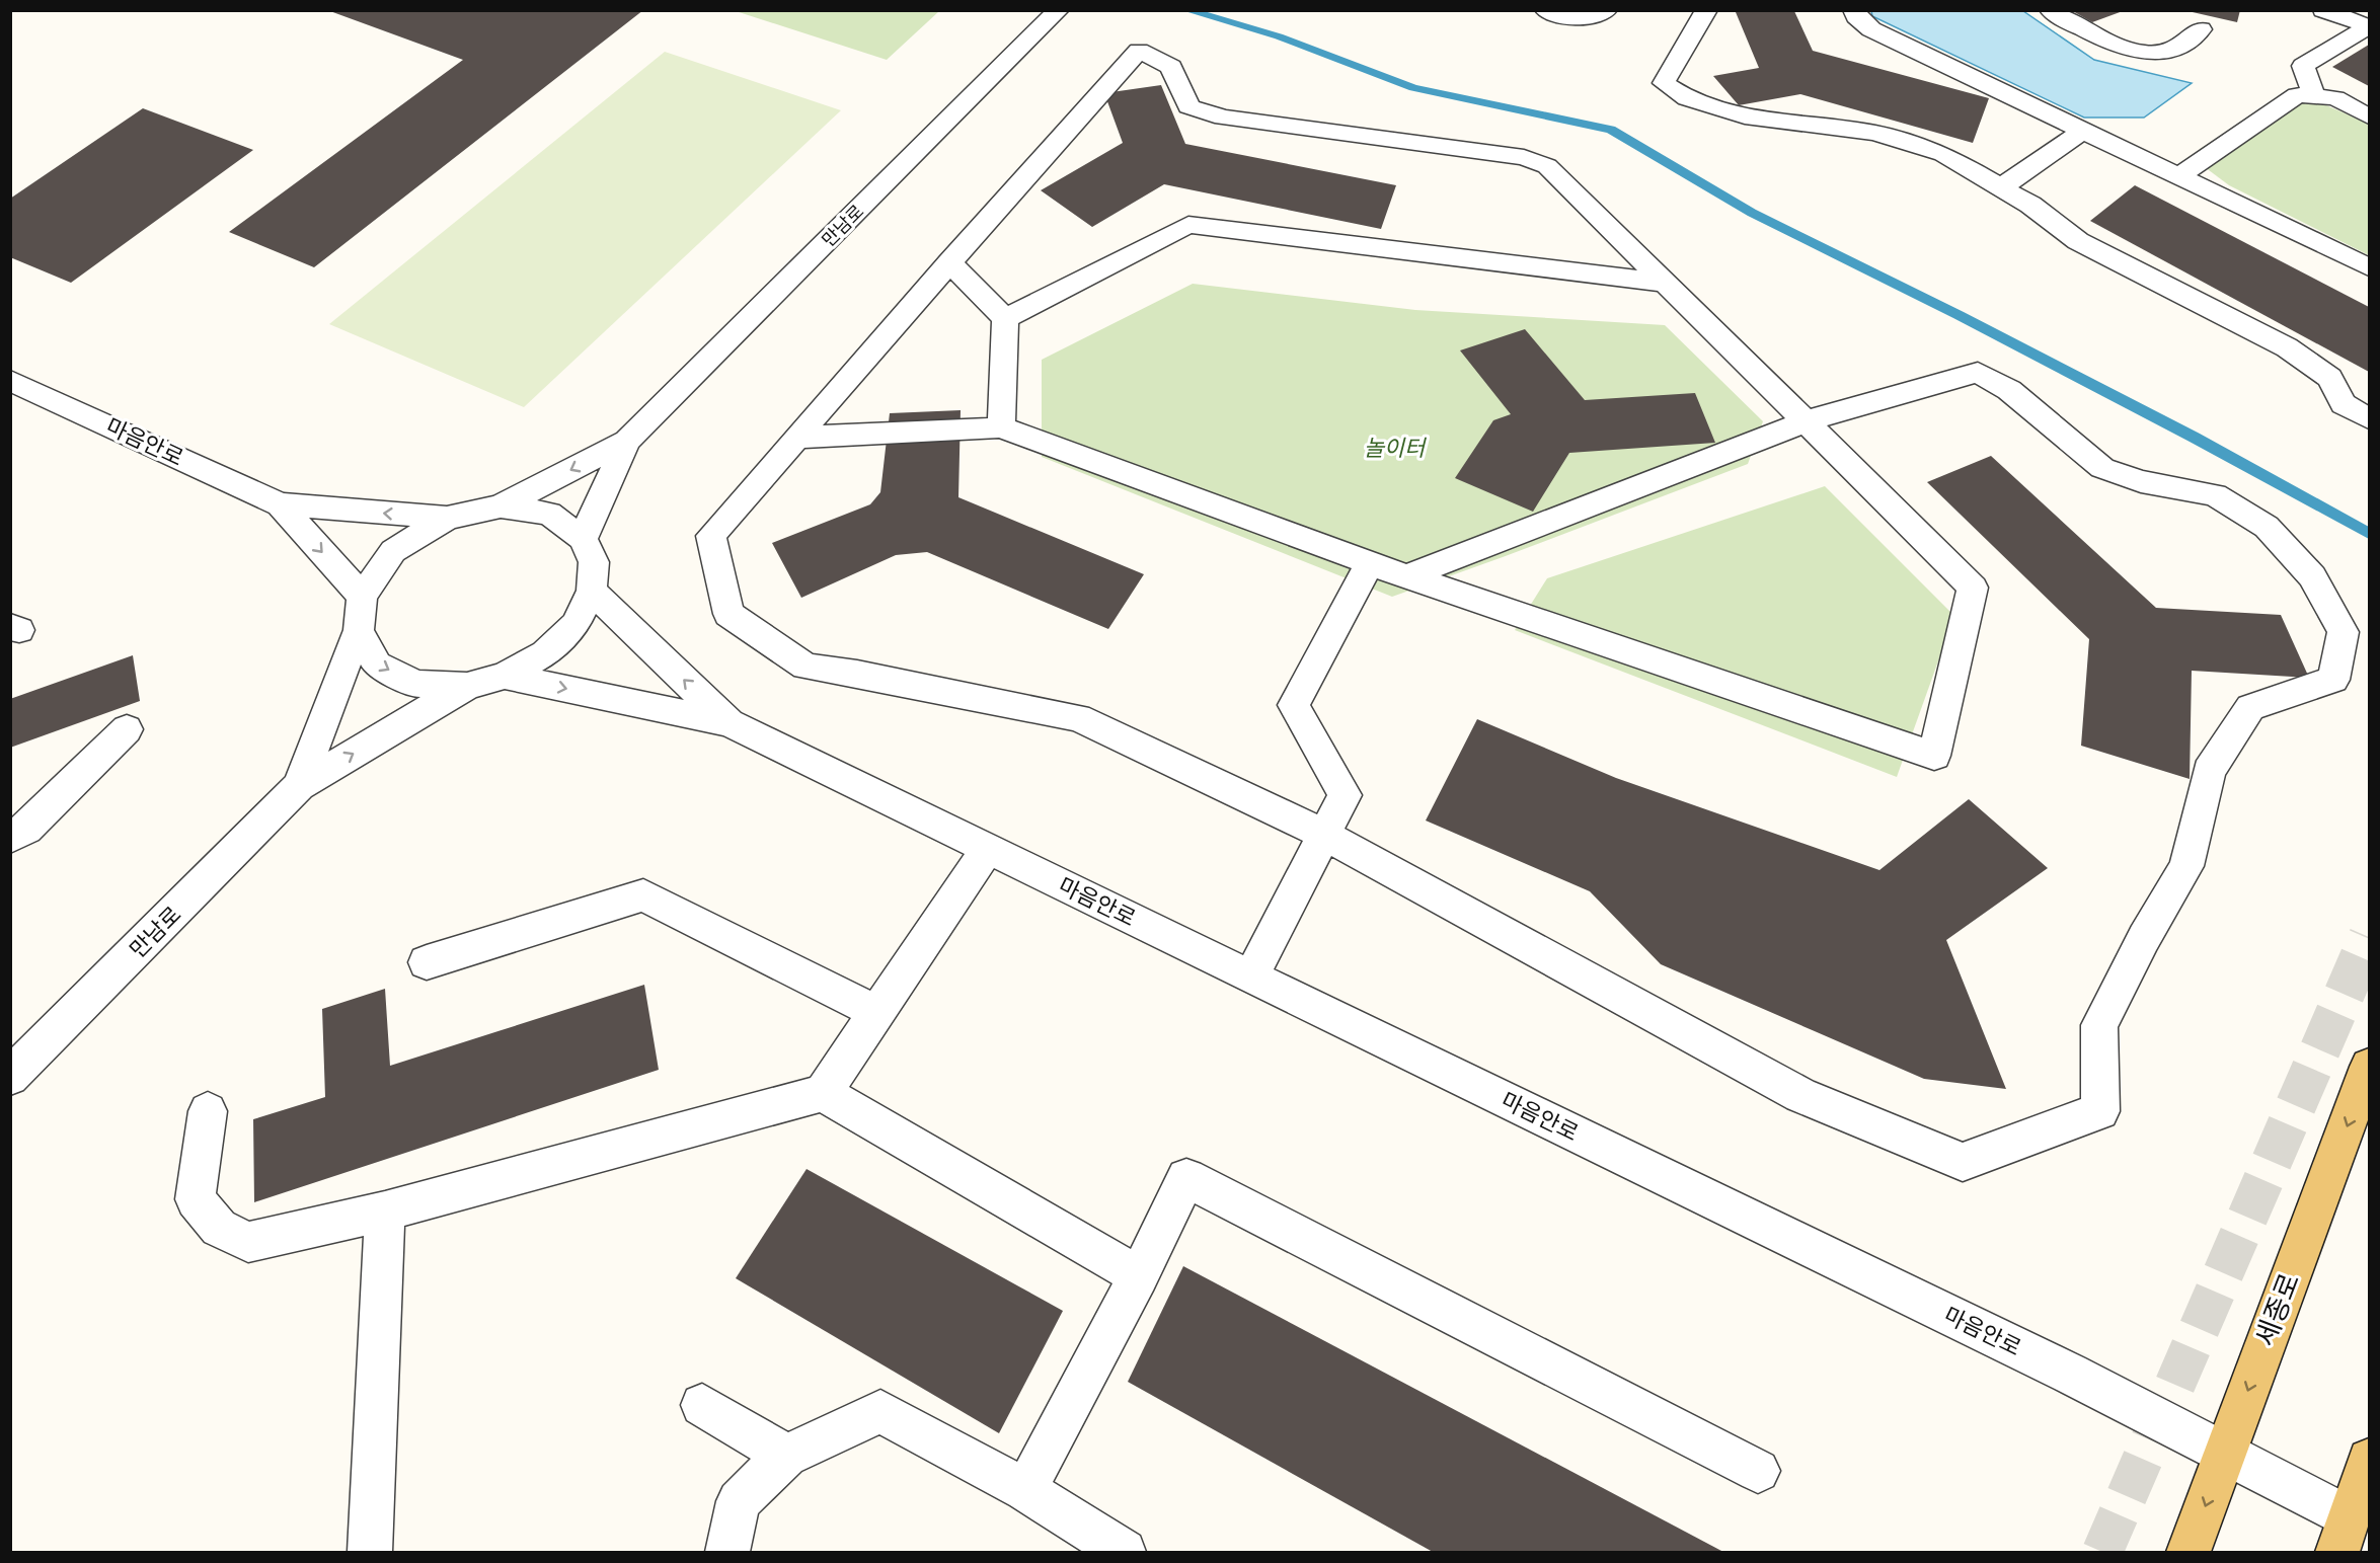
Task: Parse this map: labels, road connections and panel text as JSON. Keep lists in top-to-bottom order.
{
  "streets": {
    "main road": ["세종로"],
    "street": ["만남로", "마음안로"]
  },
  "crossings": [
    ["마음안로", "세종로"]
  ],
  "one_way": ["세종로"],
  "parks": ["놀이터"]
}
